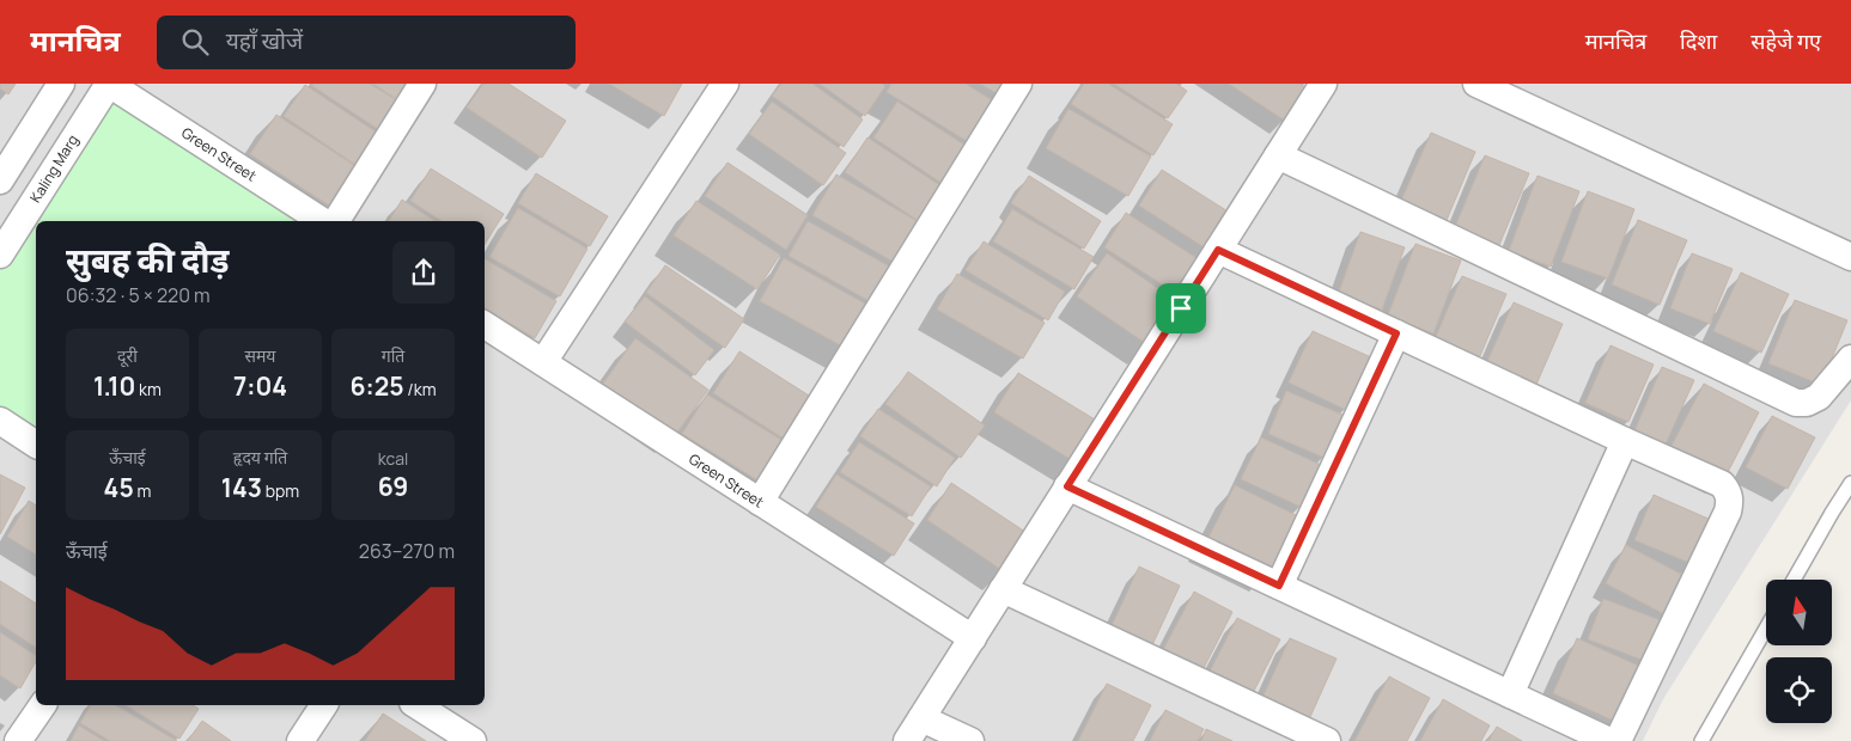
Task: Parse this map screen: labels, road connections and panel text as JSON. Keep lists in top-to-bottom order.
{
  "streets": {
    "street": ["Green Street", "Kaling Marg"]
  },
  "crossings": [
    ["Green Street", "Kaling Marg"]
  ],
  "north": "top",
  "page": {
    "header": "मानचित्र",
    "search": "यहाँ खोजें",
    "nav": ["मानचित्र", "दिशा", "सहेजे गए"],
    "heading": ["सुबह की दौड़", "06:32 · 5 × 220 m"],
    "stats": [
      ["दूरी", "1.10 km"],
      ["समय", "7:04"],
      ["गति", "6:25 /km"],
      ["ऊँचाई", "45 m"],
      ["हृदय गति", "143 bpm"],
      ["kcal", "69"]
    ],
    "chart": ["ऊँचाई", "263–270 m"]
  }
}
